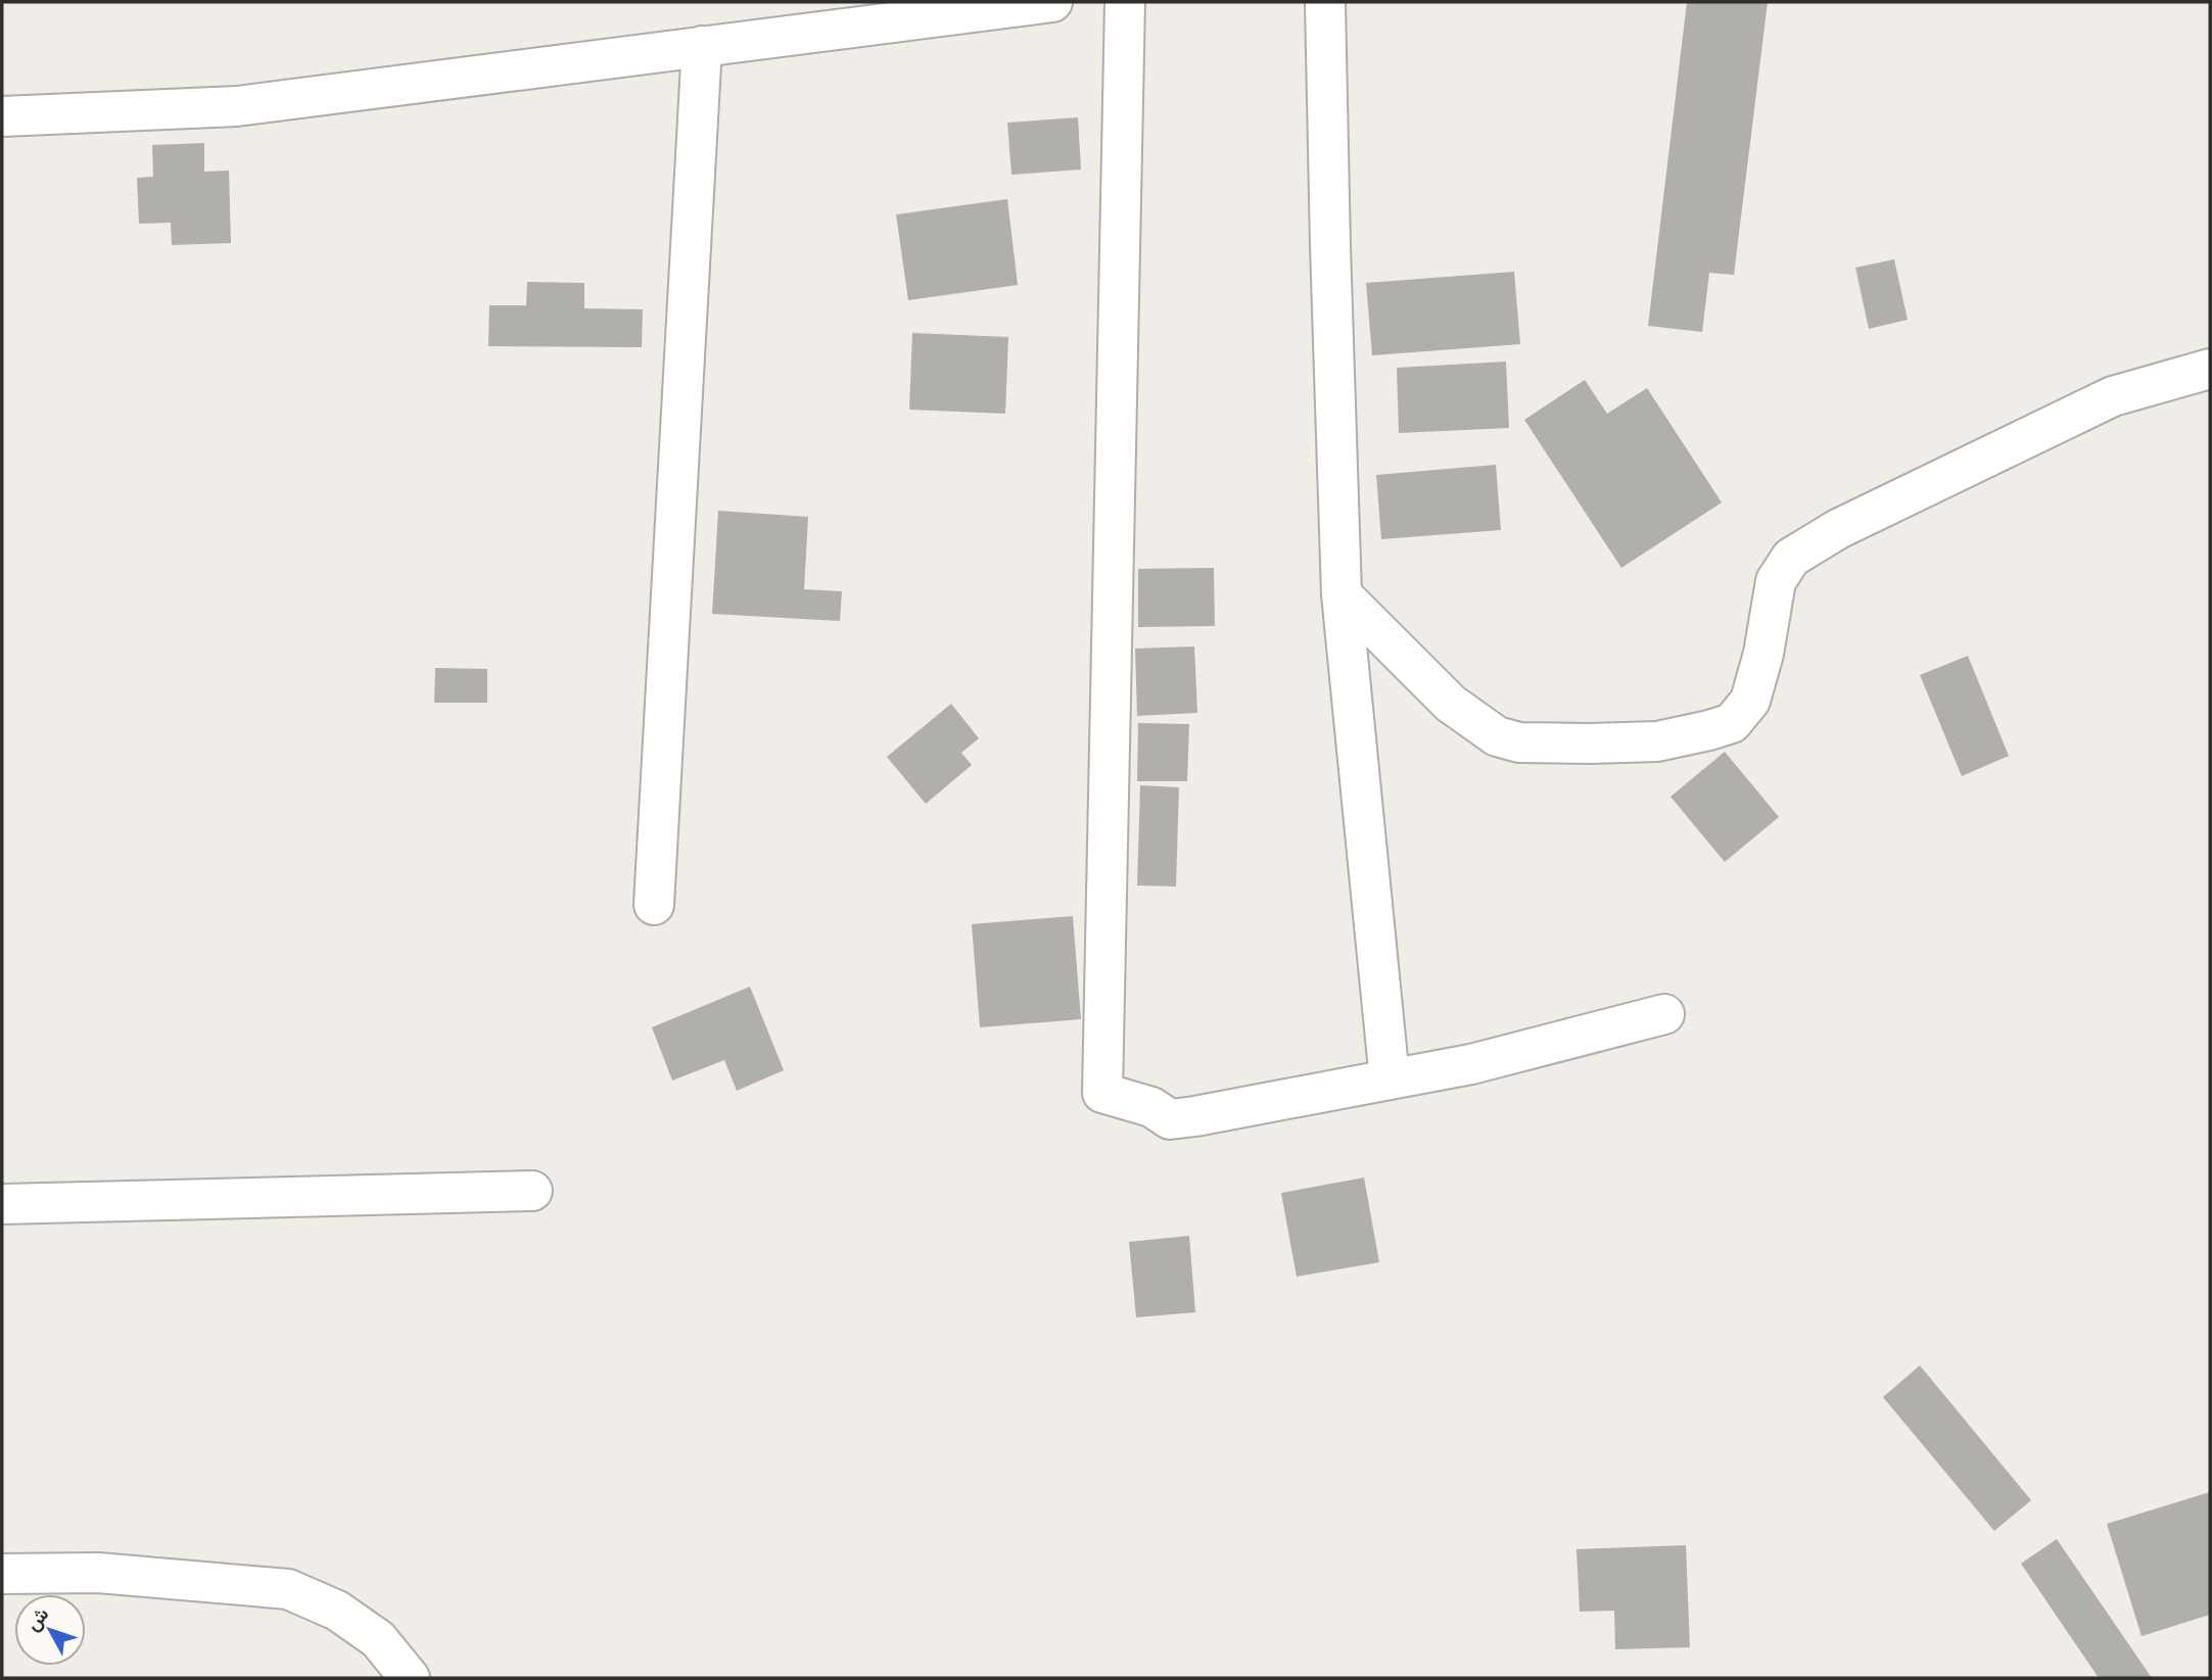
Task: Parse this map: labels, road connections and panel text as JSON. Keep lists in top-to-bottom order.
{
  "north": "top left"
}
